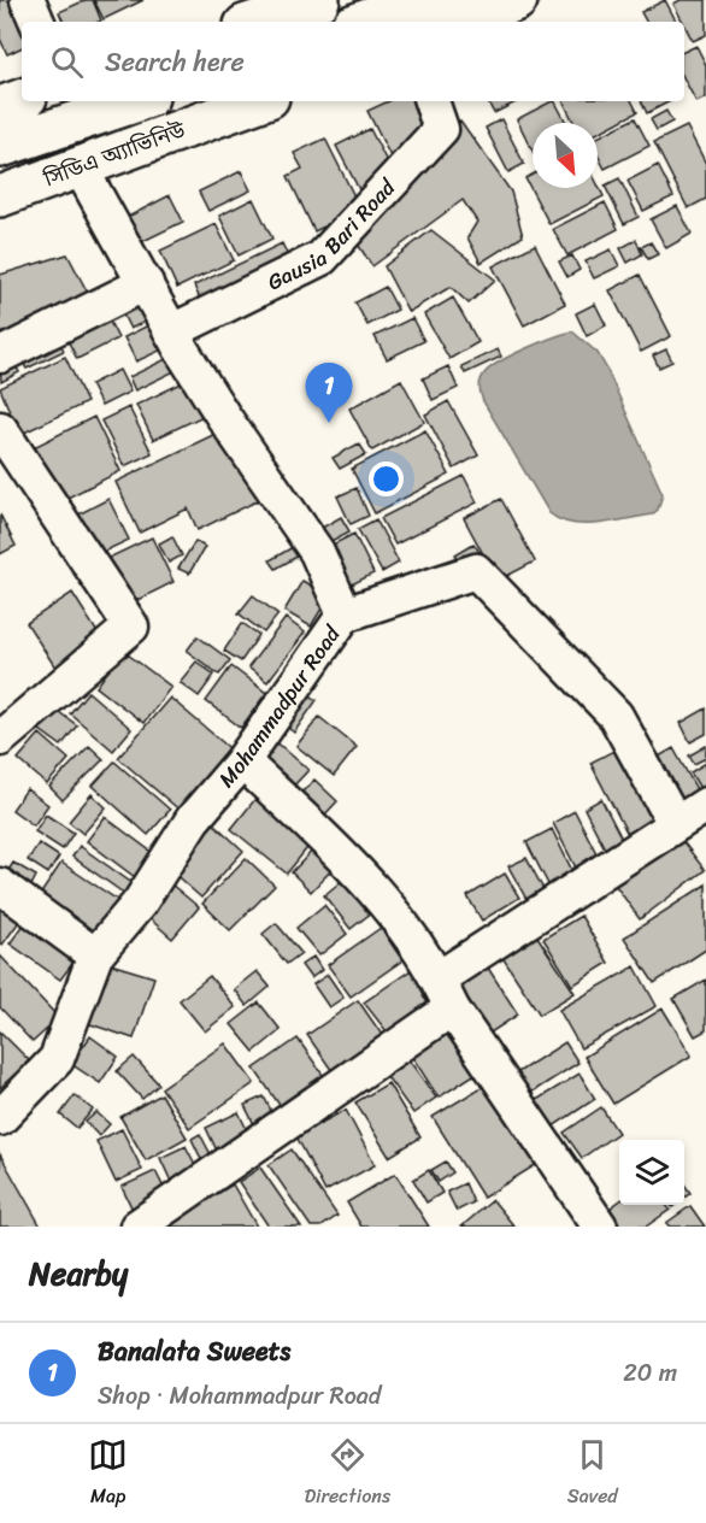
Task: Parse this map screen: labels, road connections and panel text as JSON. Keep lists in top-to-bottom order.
{
  "streets": {
    "highway": ["সিডিএ অ্যাভিনিউ"],
    "street": ["Gausia Bari Road", "Mohammadpur Road"]
  },
  "crossings": [
    ["সিডিএ অ্যাভিনিউ", "Mohammadpur Road"],
    ["Gausia Bari Road", "Mohammadpur Road"]
  ],
  "north": "bottom right",
  "page": {
    "search": "Search here",
    "pins": "1",
    "heading": "Nearby",
    "list": [
      {
        "mark": "1",
        "name": "Banalata Sweets",
        "note": "Shop · Mohammadpur Road",
        "value": "20 m"
      }
    ],
    "nav": ["Map", "Directions", "Saved"]
  }
}
